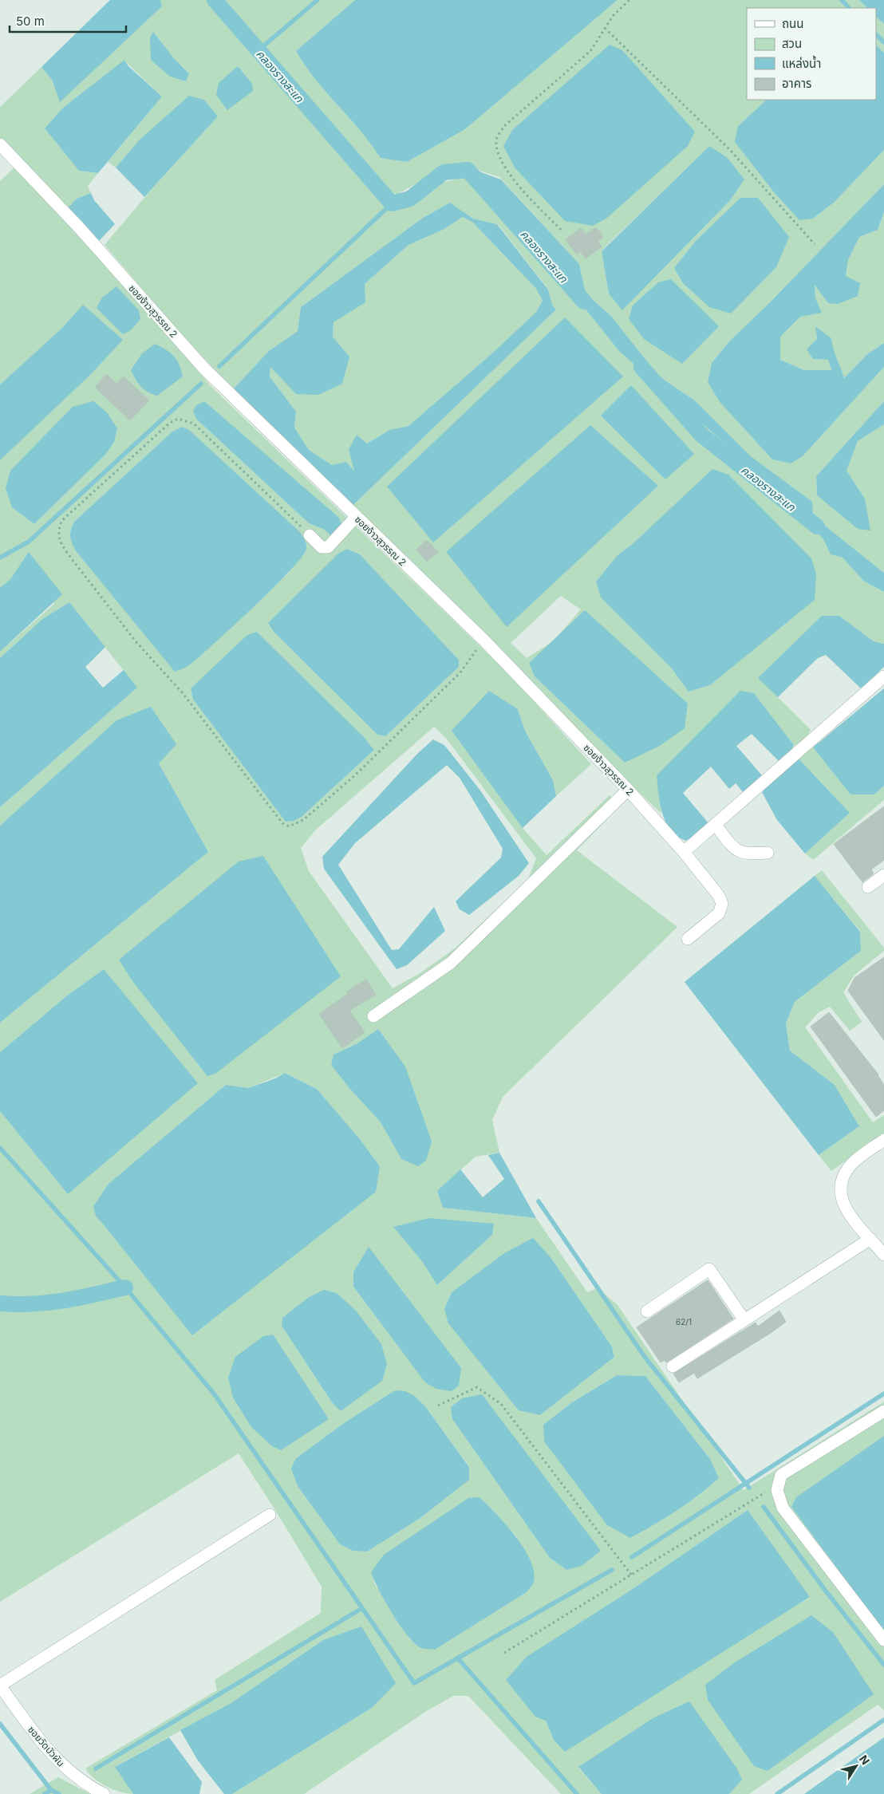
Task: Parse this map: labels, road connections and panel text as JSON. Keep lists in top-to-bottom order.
{
  "streets": {
    "street": ["ซอยง้าวสุวรรณ 2", "ซอยวัดบัวผัน"]
  },
  "water": ["คลองรางสะแก"],
  "house_numbers": ["62/1"],
  "legend": [
    "ถนน",
    "สวน",
    "แหล่งน้ำ",
    "อาคาร"
  ],
  "scale_bar": "50 m",
  "north": "top right"
}
